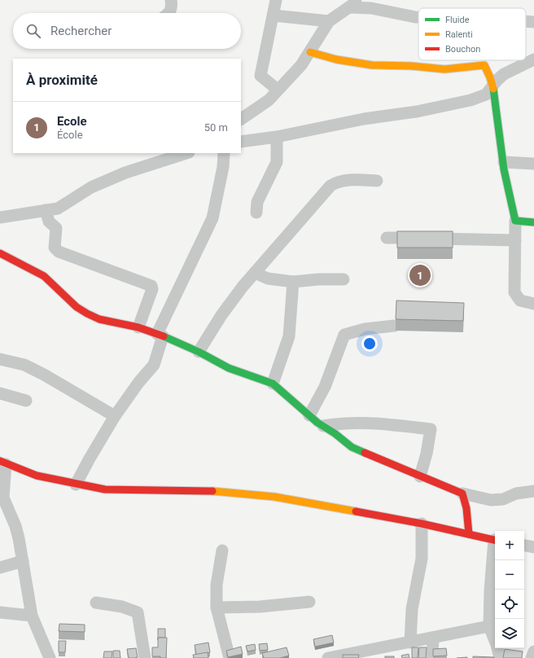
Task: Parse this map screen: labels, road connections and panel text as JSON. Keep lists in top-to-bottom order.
{
  "legend": ["Fluide", "Ralenti", "Bouchon"],
  "page": {
    "search": "Rechercher",
    "heading": "À proximité",
    "list": [
      {
        "mark": "1",
        "name": "Ecole",
        "note": "École",
        "value": "50 m"
      }
    ],
    "pins": "1",
    "map_buttons": ["+", "−"]
  }
}
